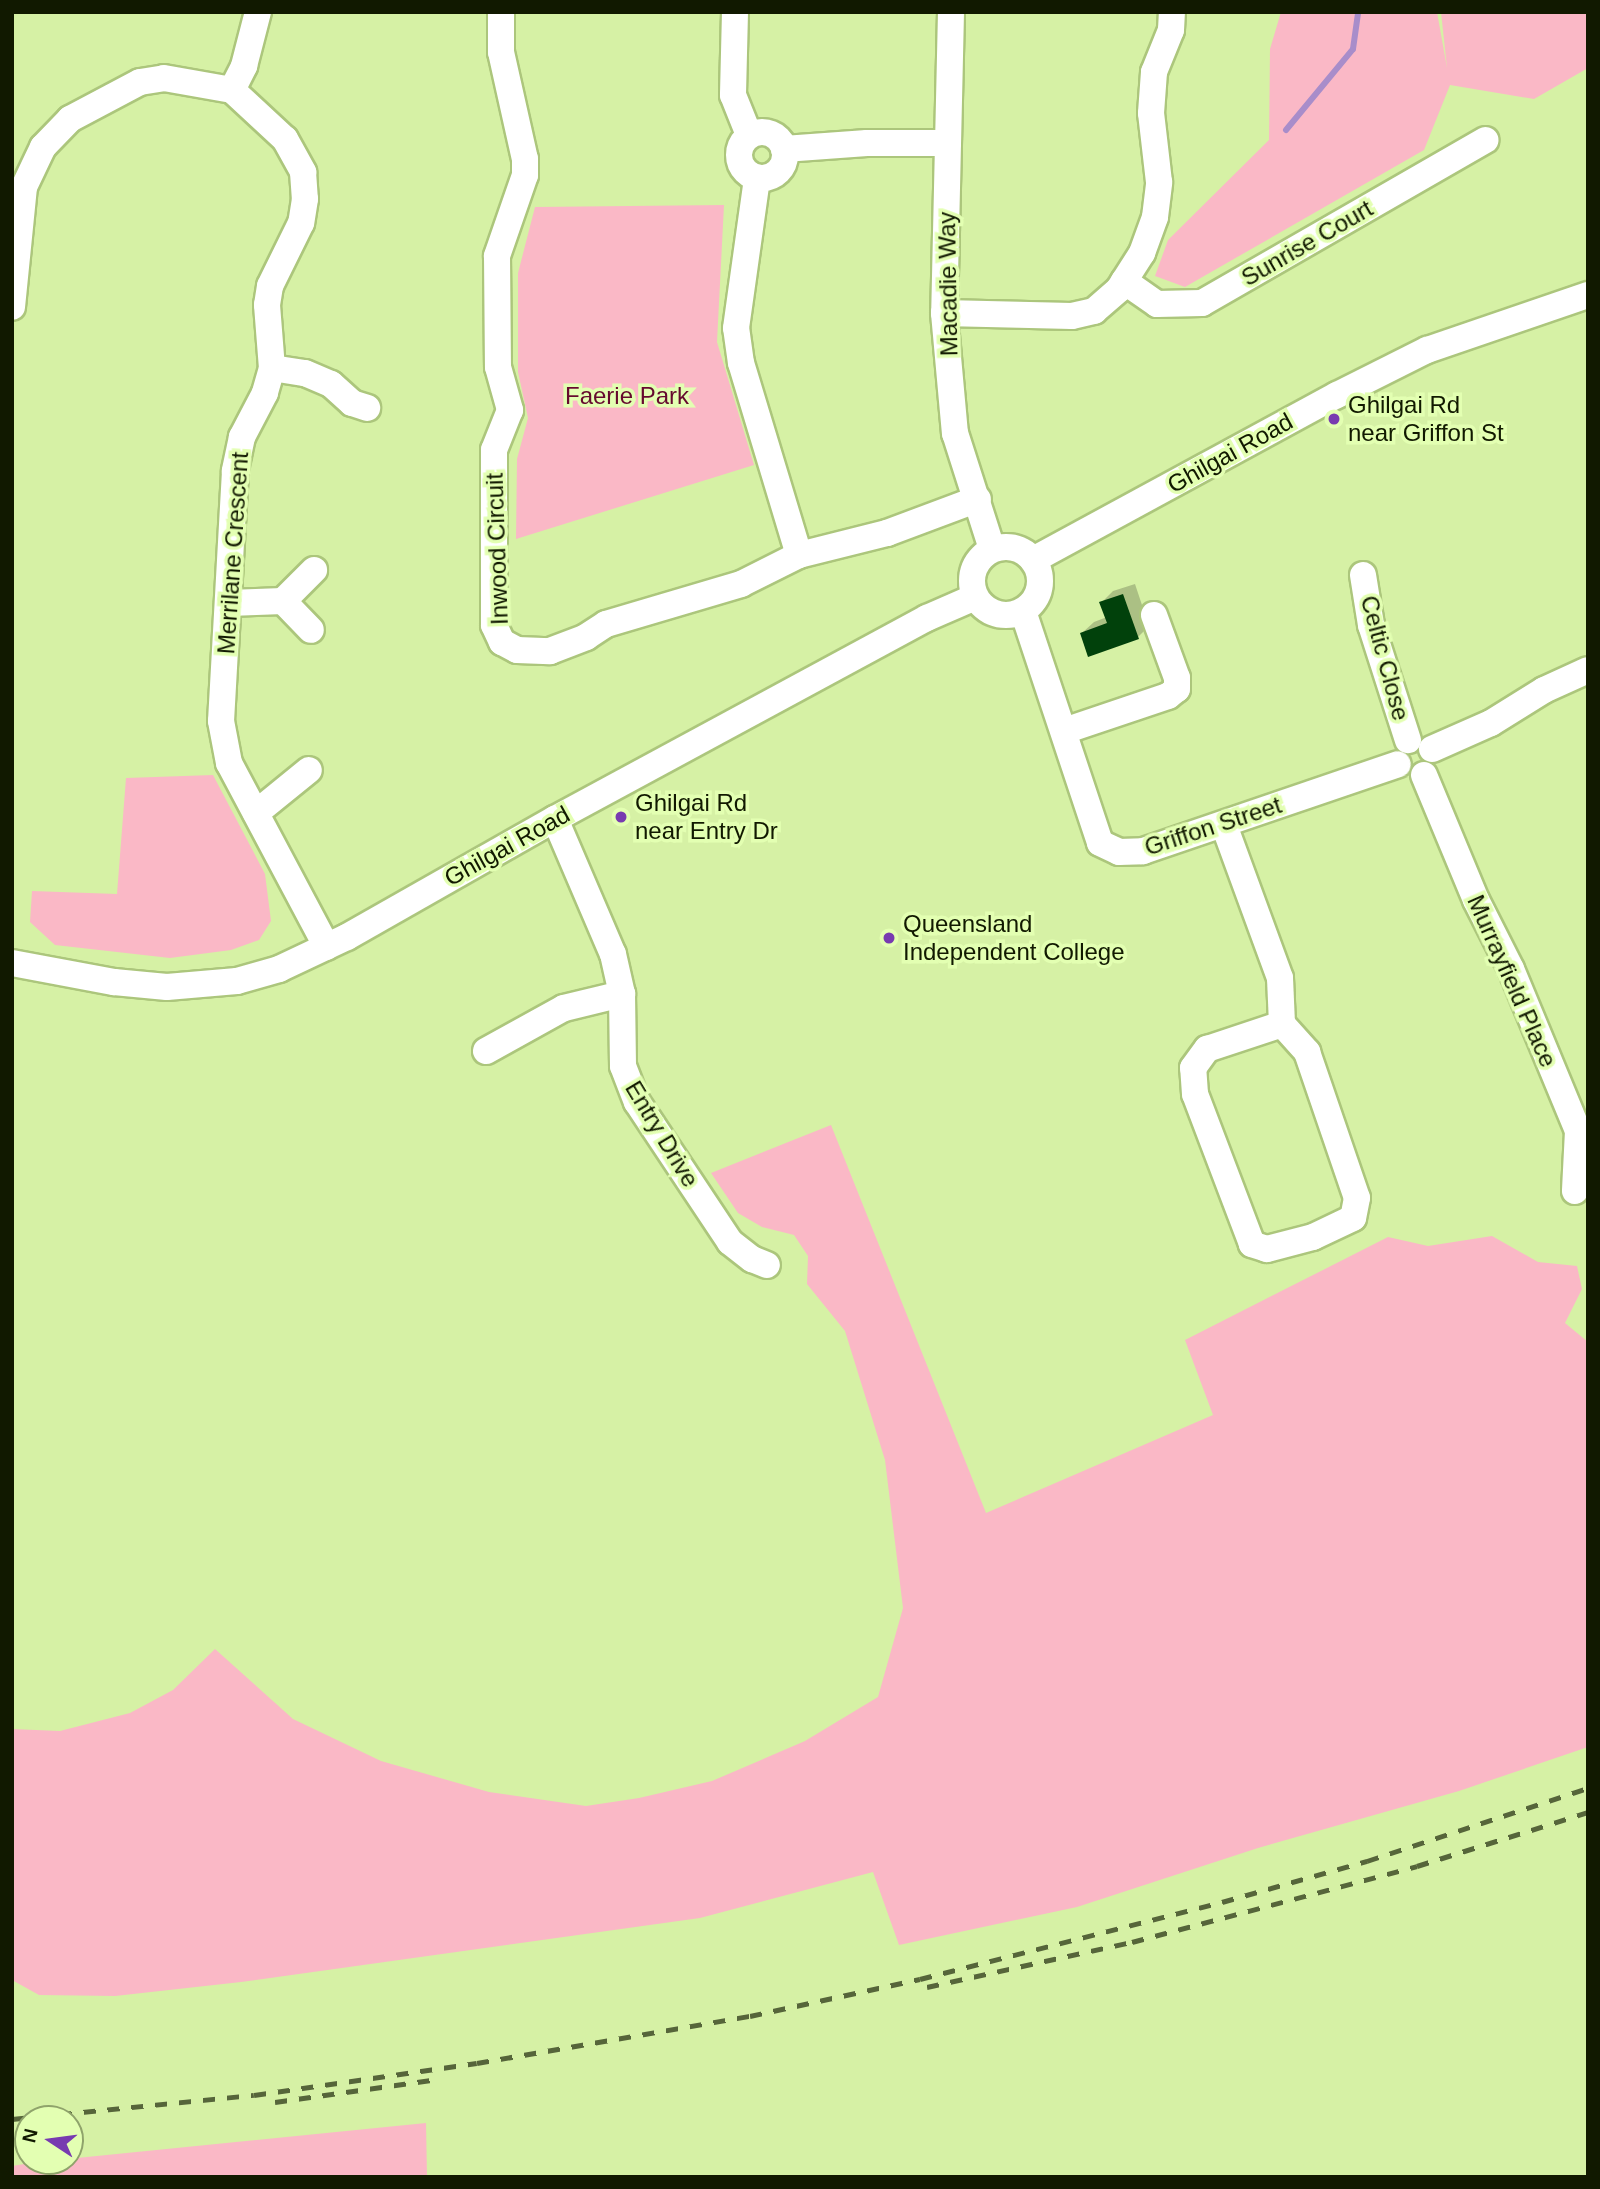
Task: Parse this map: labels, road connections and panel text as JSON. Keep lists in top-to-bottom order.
{
  "streets": {
    "street": [
      "Sunrise Court",
      "Macadie Way",
      "Ghilgai Road",
      "Inwood Circuit",
      "Merrilane Crescent",
      "Celtic Close",
      "Griffon Street",
      "Murrayfield Place",
      "Entry Drive"
    ]
  },
  "crossings": [
    ["Macadie Way", "Ghilgai Road"],
    ["Macadie Way", "Griffon Street"],
    ["Ghilgai Road", "Merrilane Crescent"],
    ["Ghilgai Road", "Griffon Street"],
    ["Ghilgai Road", "Entry Drive"],
    ["Celtic Close", "Griffon Street"],
    ["Celtic Close", "Murrayfield Place"],
    ["Griffon Street", "Murrayfield Place"]
  ],
  "parks": ["Faerie Park"],
  "places": ["Ghilgai Rd near Griffon St", "Ghilgai Rd near Entry Dr", "Queensland Independent College"],
  "north": "left"
}
